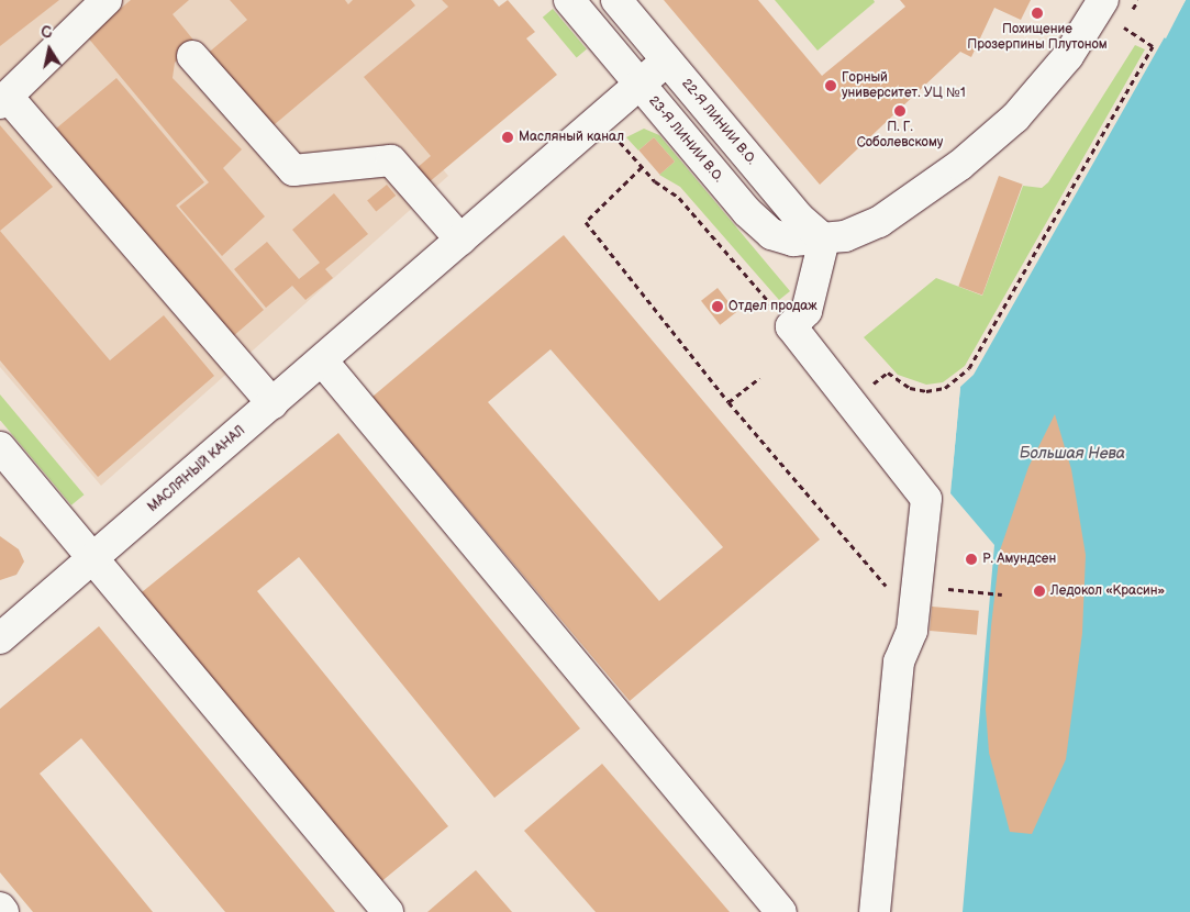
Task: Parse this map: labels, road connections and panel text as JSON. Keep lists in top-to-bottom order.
{
  "streets": {
    "street": ["22-Я ЛИНИИ В.О.", "23-Я ЛИНИИ В.О.", "МАСЛЯНЫЙ КАНАЛ"]
  },
  "crossings": [
    ["22-Я ЛИНИИ В.О.", "23-Я ЛИНИИ В.О."],
    ["22-Я ЛИНИИ В.О.", "МАСЛЯНЫЙ КАНАЛ"],
    ["23-Я ЛИНИИ В.О.", "МАСЛЯНЫЙ КАНАЛ"]
  ],
  "water": ["Большая Нева"],
  "places": [
    "Похищение Прозерпины Плутоном",
    "Горный университет. УЦ №1",
    "П. Г. Соболевскому",
    "Масляный канал",
    "Отдел продаж",
    "Р. Амундсен",
    "Ледокол «Красин»"
  ],
  "north": "top"
}
